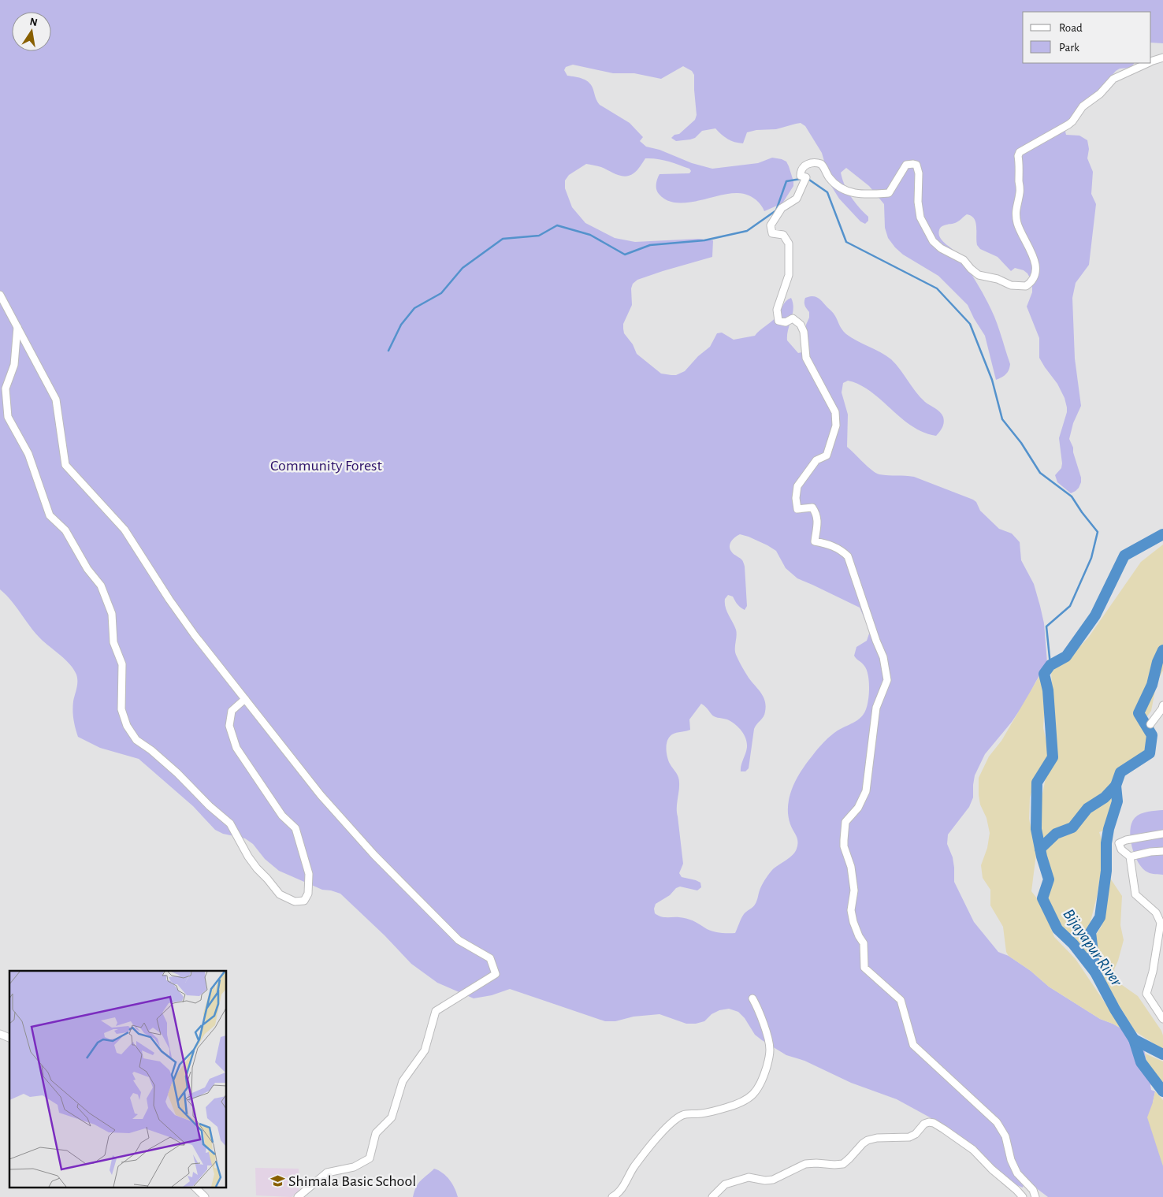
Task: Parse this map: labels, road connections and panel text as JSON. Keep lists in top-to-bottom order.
{
  "water": ["Bijayapur River"],
  "parks": ["Community Forest"],
  "places": {
    "school or university": ["Shimala Basic School"]
  },
  "legend": ["Road", "Park"],
  "north": "top"
}
